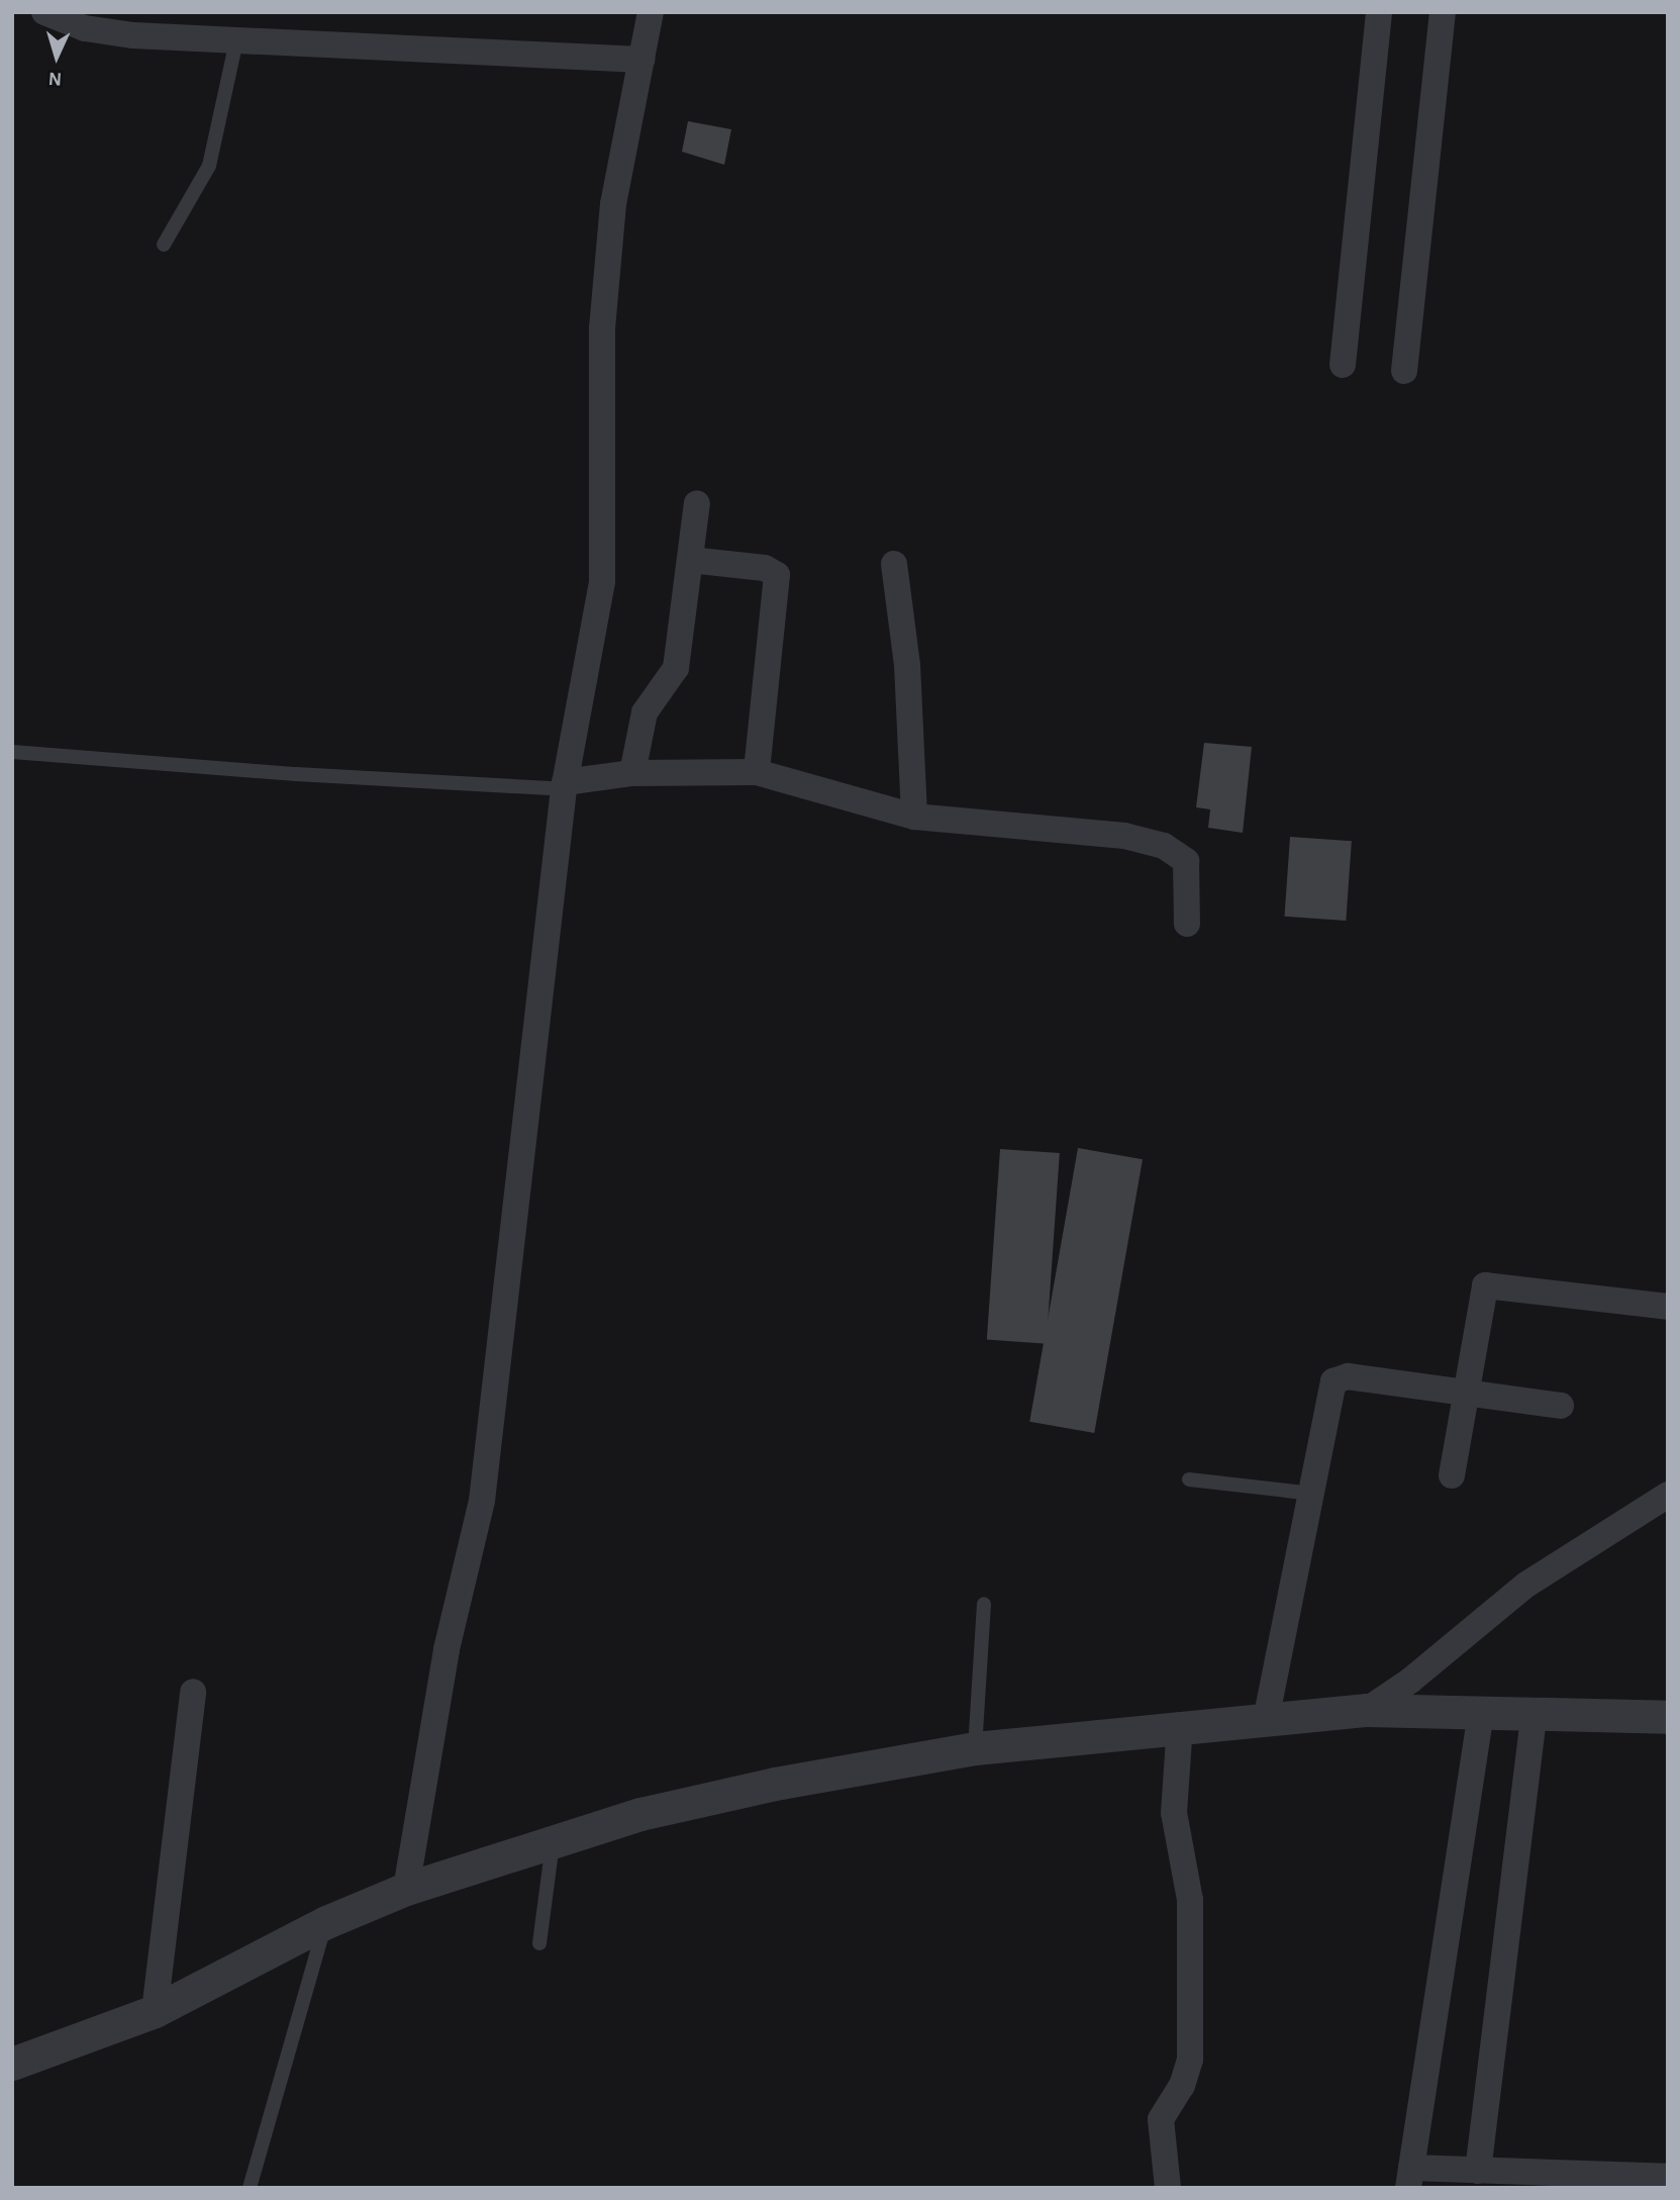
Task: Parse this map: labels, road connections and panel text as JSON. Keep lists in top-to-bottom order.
{
  "north": "bottom"
}
